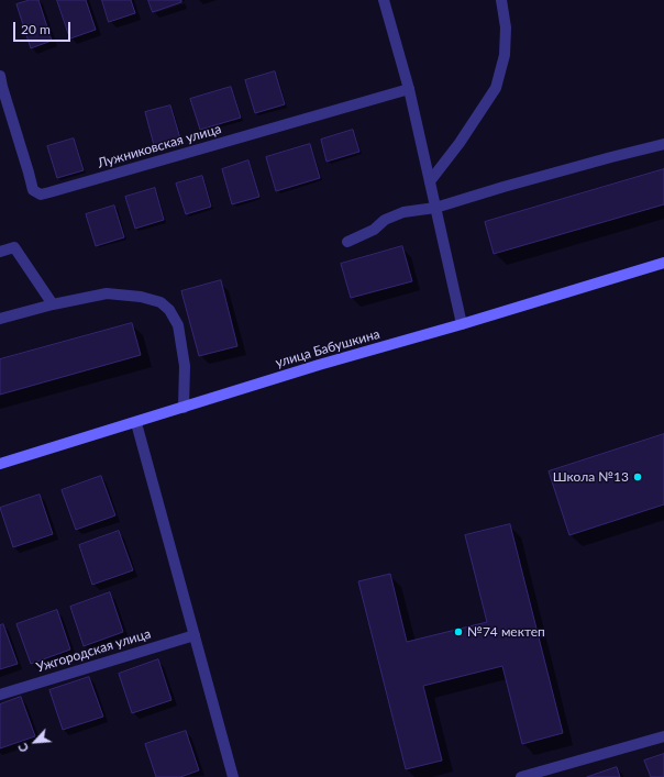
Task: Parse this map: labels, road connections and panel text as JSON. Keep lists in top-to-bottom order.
{
  "streets": {
    "street": ["Лужниковская улица", "улица Бабушкина", "Ужгородская улица"]
  },
  "places": ["Школа №13", "№74 мектеп"],
  "scale_bar": "20 m",
  "north": "bottom left"
}
